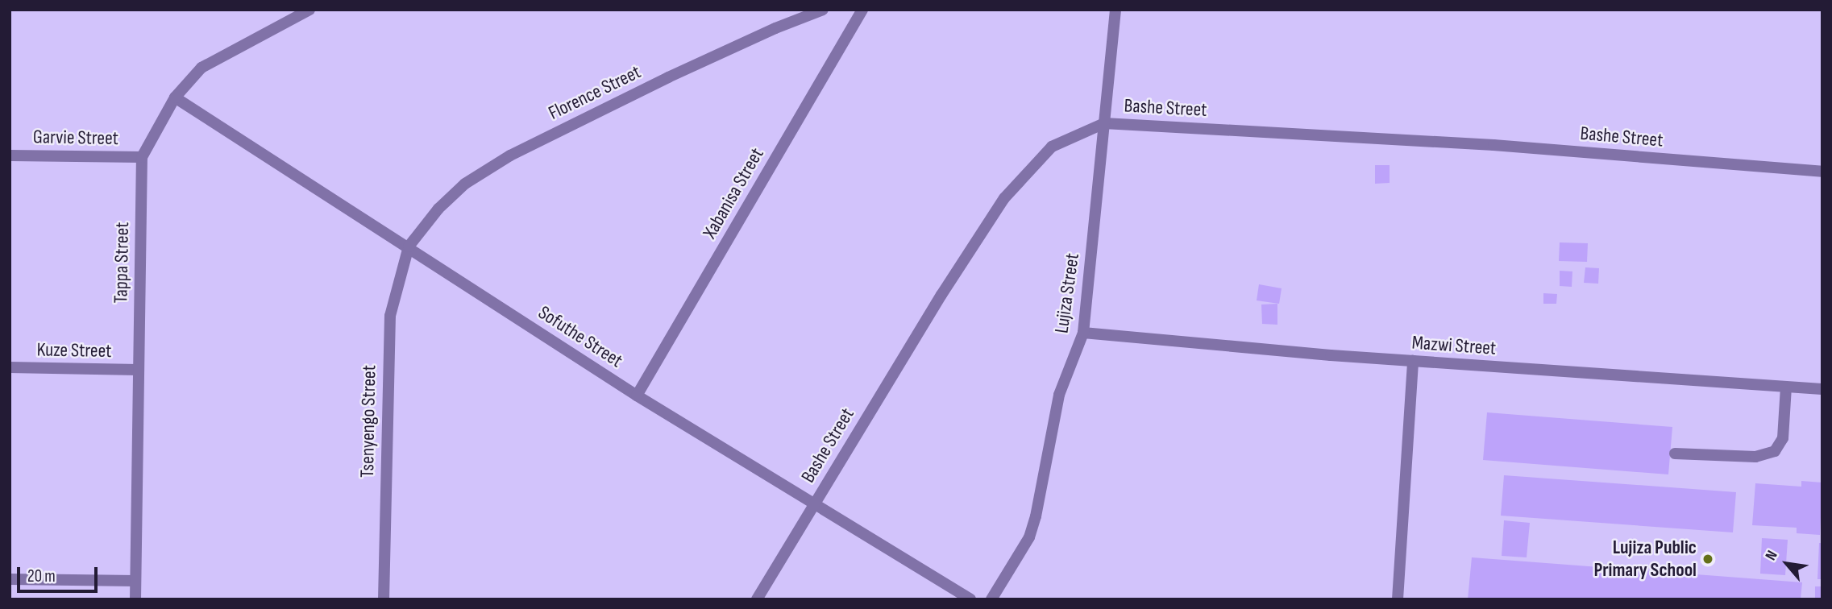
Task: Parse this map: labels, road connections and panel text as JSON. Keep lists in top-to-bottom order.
{
  "streets": {
    "street": [
      "Florence Street",
      "Bashe Street",
      "Garvie Street",
      "Xabanisa Street",
      "Tappa Street",
      "Lujiza Street",
      "Sofuthe Street",
      "Mazwi Street",
      "Kuze Street",
      "Tsenyengo Street"
    ]
  },
  "crossings": [
    ["Florence Street", "Sofuthe Street"],
    ["Florence Street", "Tsenyengo Street"],
    ["Bashe Street", "Lujiza Street"],
    ["Bashe Street", "Sofuthe Street"],
    ["Garvie Street", "Tappa Street"],
    ["Xabanisa Street", "Sofuthe Street"],
    ["Tappa Street", "Sofuthe Street"],
    ["Tappa Street", "Kuze Street"],
    ["Lujiza Street", "Mazwi Street"],
    ["Sofuthe Street", "Tsenyengo Street"]
  ],
  "places": ["Lujiza Public Primary School"],
  "scale_bar": "20 m",
  "north": "top left"
}
